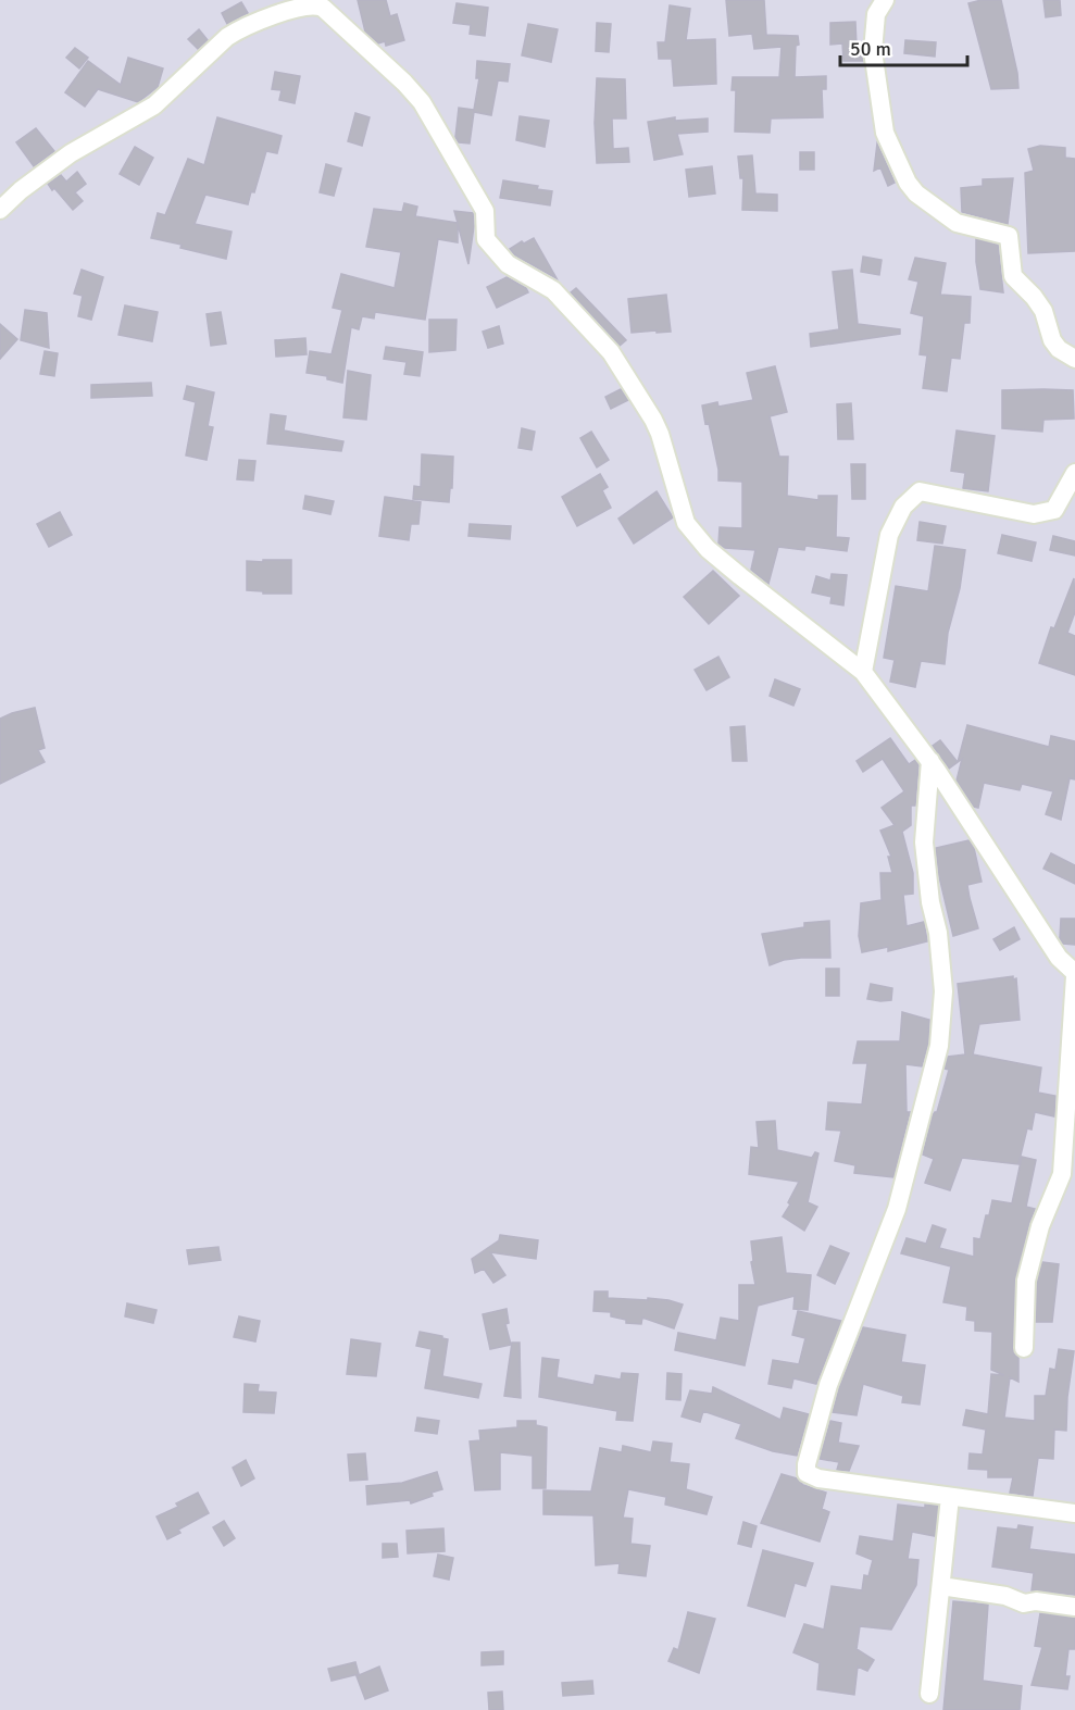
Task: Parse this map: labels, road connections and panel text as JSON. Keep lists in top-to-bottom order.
{
  "scale_bar": "50 m"
}
